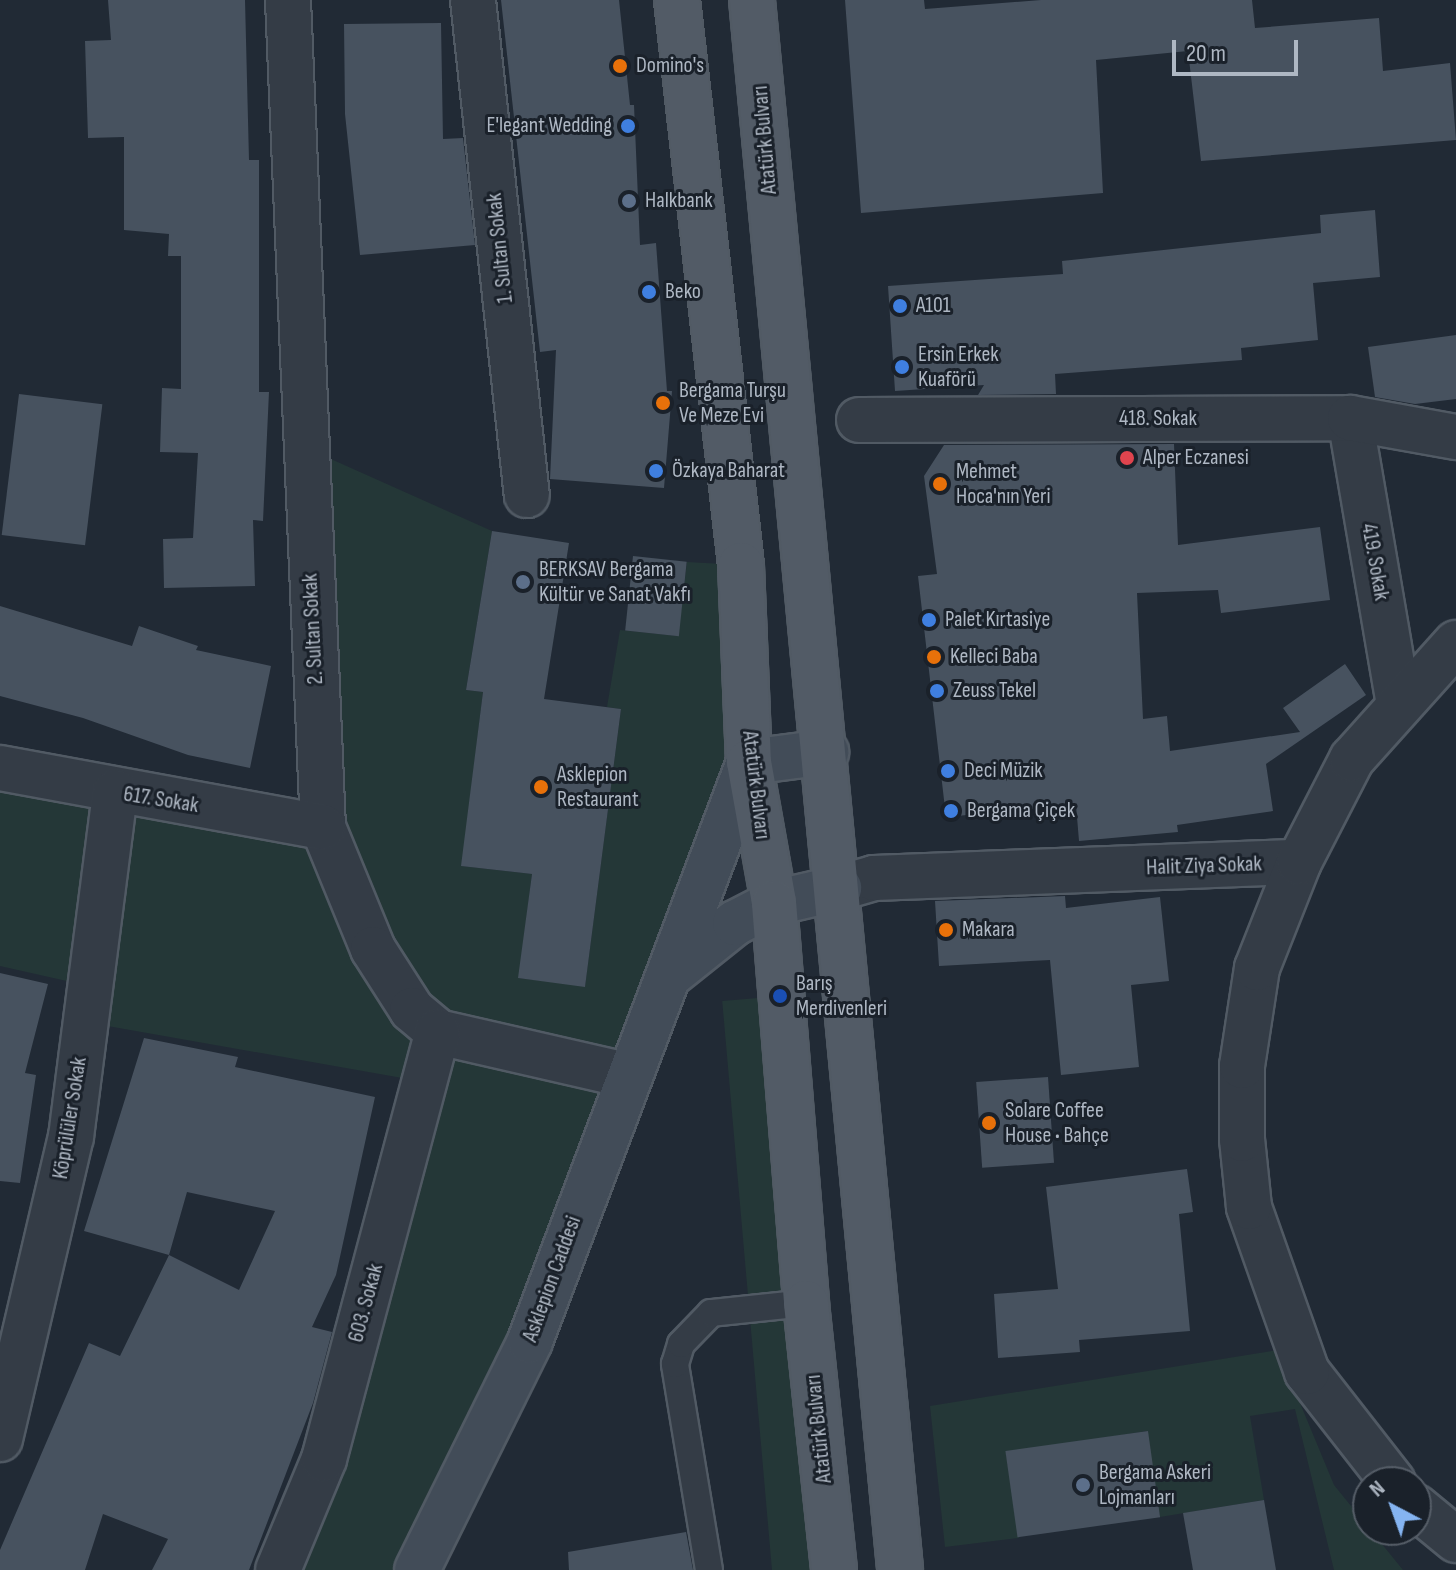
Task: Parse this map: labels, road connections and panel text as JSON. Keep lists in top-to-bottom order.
{
  "streets": {
    "main road": ["Atatürk Bulvarı", "Asklepion Caddesi"],
    "street": [
      "1. Sultan Sokak",
      "418. Sokak",
      "419. Sokak",
      "2. Sultan Sokak",
      "617. Sokak",
      "Halit Ziya Sokak",
      "Köprülüler Sokak",
      "603. Sokak"
    ]
  },
  "crossings": [
    ["Atatürk Bulvarı", "Halit Ziya Sokak"],
    ["Atatürk Bulvarı", "Asklepion Caddesi"],
    ["418. Sokak", "419. Sokak"],
    ["2. Sultan Sokak", "617. Sokak"],
    ["2. Sultan Sokak", "Asklepion Caddesi"],
    ["2. Sultan Sokak", "603. Sokak"],
    ["617. Sokak", "Köprülüler Sokak"],
    ["Halit Ziya Sokak", "Asklepion Caddesi"]
  ],
  "places": [
    "Domino's",
    "E'legant Wedding",
    "Halkbank",
    "Beko",
    "A101",
    "Ersin Erkek Kuaförü",
    "Bergama Turşu Ve Meze Evi",
    "Alper Eczanesi",
    "Özkaya Baharat",
    "Mehmet Hoca'nın Yeri",
    "BERKSAV Bergama Kültür ve Sanat Vakfı",
    "Palet Kırtasiye",
    "Kelleci Baba",
    "Zeuss Tekel",
    "Deci Müzik",
    "Asklepion Restaurant",
    "Bergama Çiçek",
    "Makara",
    "Barış Merdivenleri",
    "Solare Coffee House • Bahçe",
    "Bergama Askeri Lojmanları"
  ],
  "scale_bar": "20 m",
  "north": "top left"
}
